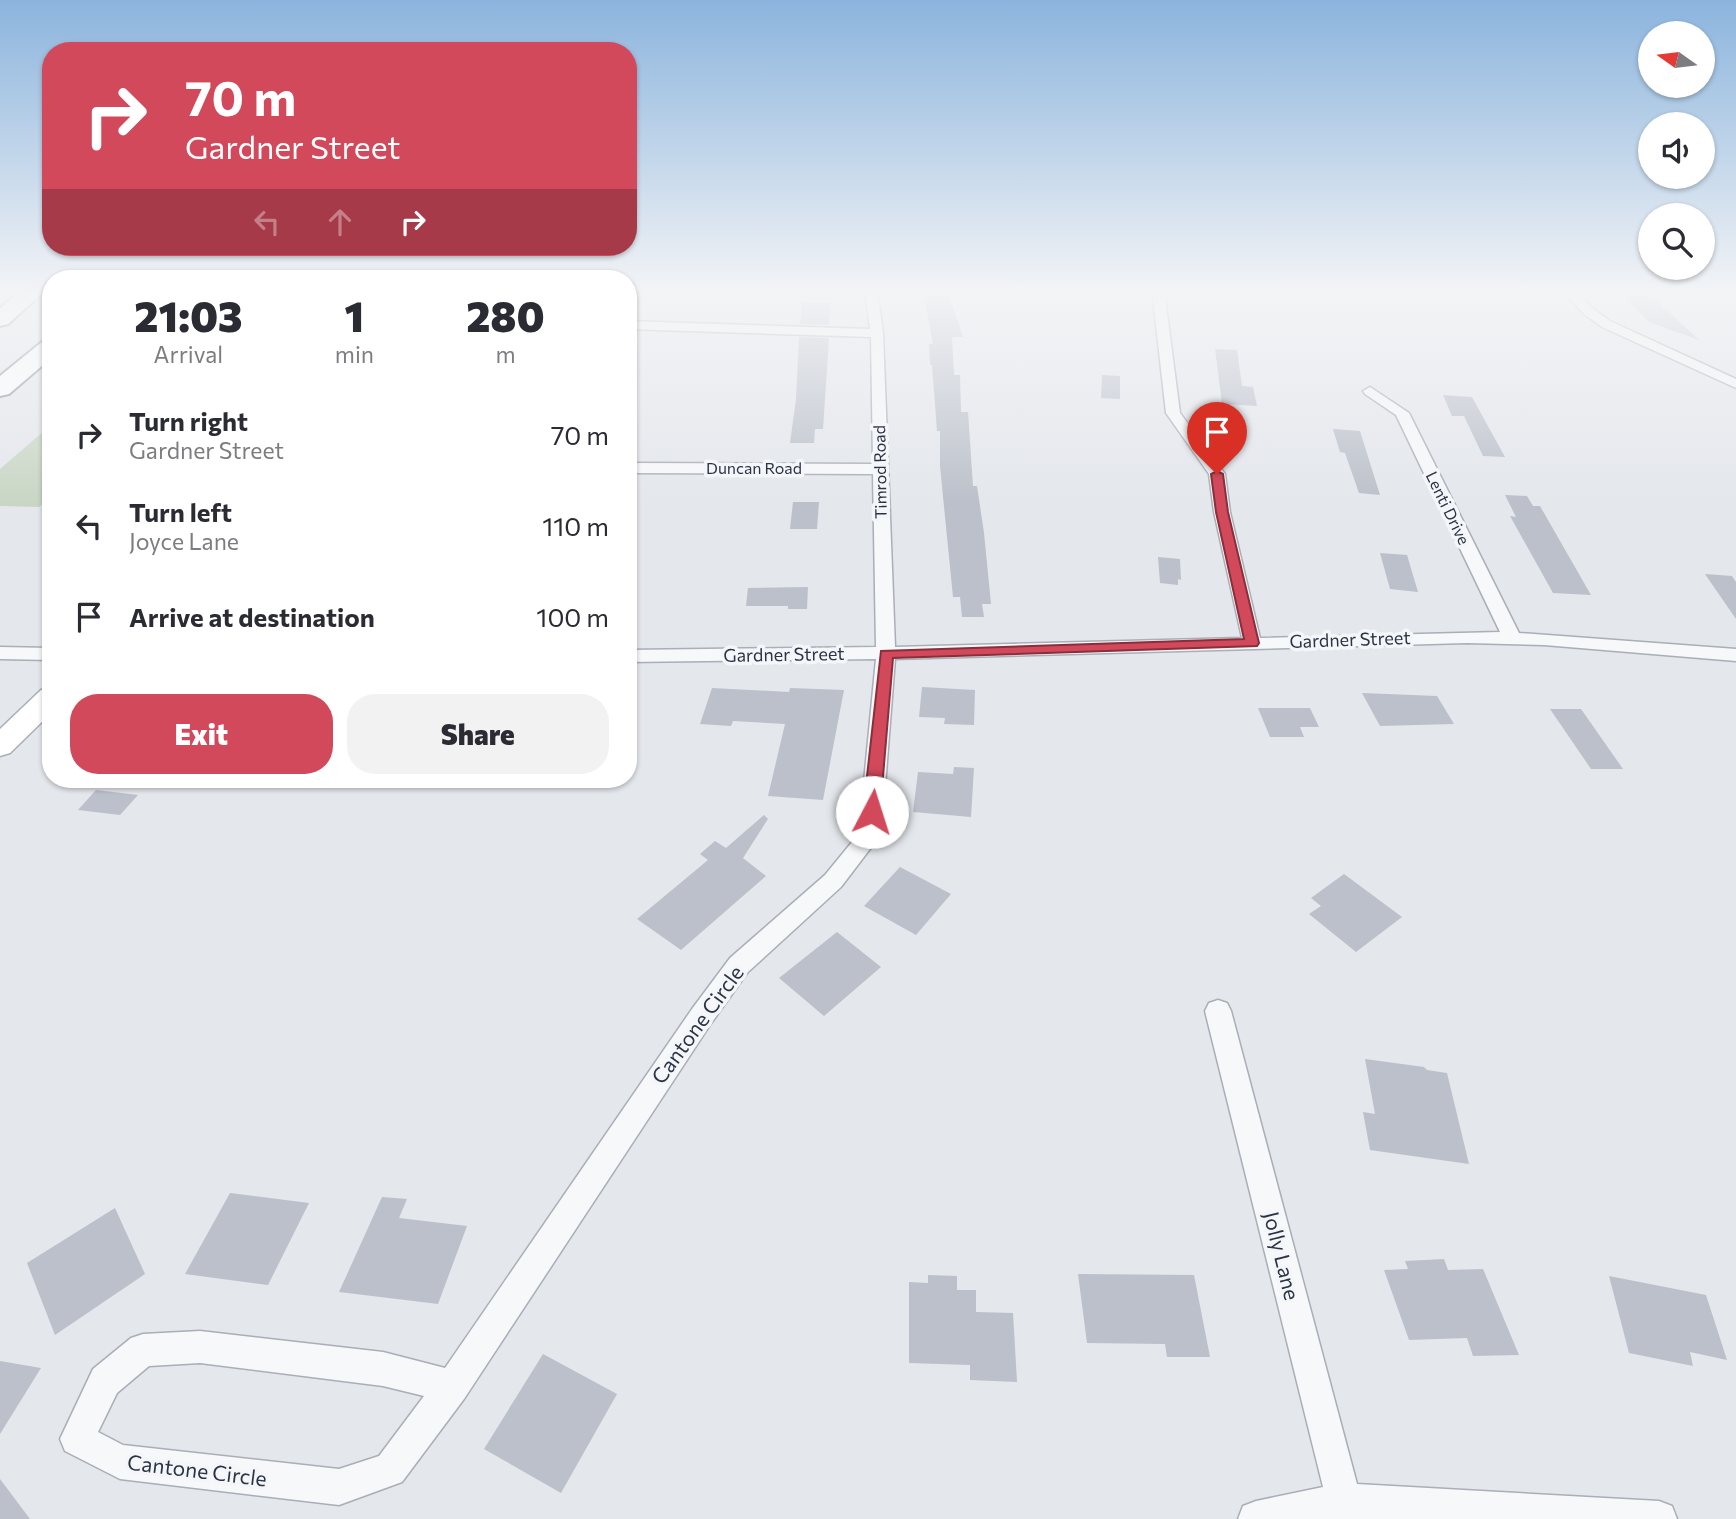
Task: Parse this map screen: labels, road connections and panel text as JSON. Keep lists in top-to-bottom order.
{
  "streets": {
    "street": [
      "Duncan Road",
      "Timrod Road",
      "Lenti Drive",
      "Gardner Street",
      "Cantone Circle",
      "Jolly Lane"
    ]
  },
  "crossings": [
    ["Duncan Road", "Timrod Road"],
    ["Timrod Road", "Gardner Street"],
    ["Timrod Road", "Cantone Circle"],
    ["Lenti Drive", "Gardner Street"],
    ["Gardner Street", "Cantone Circle"]
  ],
  "north": "left",
  "page": {
    "turn": ["70 m", "Gardner Street"],
    "eta": [
      "21:03",
      "Arrival",
      "1",
      "min",
      "280",
      "m"
    ],
    "list": [
      {
        "name": "Turn right",
        "note": "Gardner Street",
        "value": "70 m"
      },
      {
        "name": "Turn left",
        "note": "Joyce Lane",
        "value": "110 m"
      },
      {
        "name": "Arrive at destination",
        "value": "100 m"
      }
    ],
    "buttons": ["Exit", "Share"]
  }
}
